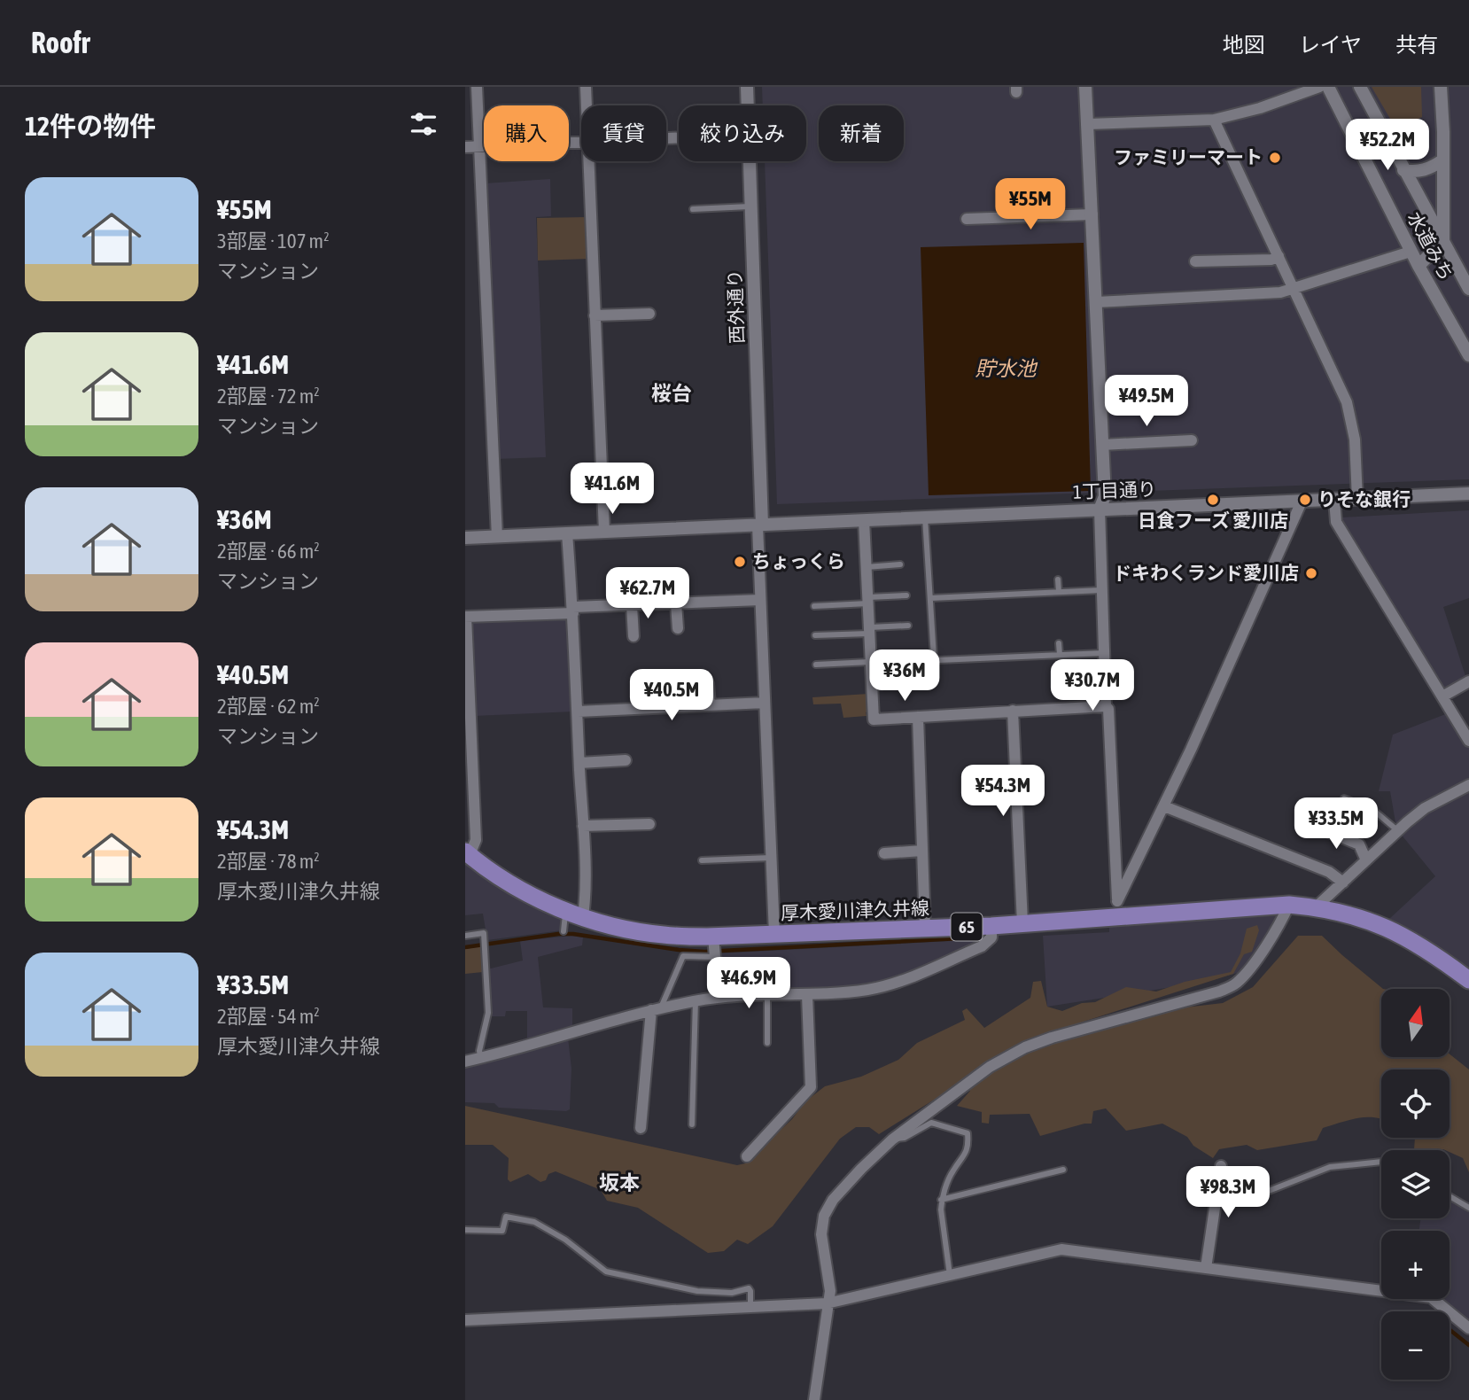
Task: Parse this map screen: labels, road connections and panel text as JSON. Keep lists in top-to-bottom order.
{
  "streets": {
    "main road": ["厚木愛川津久井線", "65"],
    "street": ["水道みち", "西外通り", "1丁目通り"]
  },
  "crossings": [
    ["西外通り", "1丁目通り"]
  ],
  "districts": ["桜台", "坂本"],
  "water": ["貯水池"],
  "places": [
    "ファミリーマート",
    "日食フーズ 愛川店",
    "りそな銀行",
    "ちょっくら",
    "ドキわくランド愛川店"
  ],
  "north": "top",
  "page": {
    "header": "Roofr",
    "nav": ["地図", "レイヤ", "共有"],
    "heading": "12件の物件",
    "chip": [
      "購入",
      "賃貸",
      "絞り込み",
      "新着"
    ],
    "price": [
      "¥52.2M",
      "¥55M",
      "¥49.5M",
      "¥41.6M",
      "¥62.7M",
      "¥36M",
      "¥30.7M",
      "¥40.5M",
      "¥54.3M",
      "¥33.5M",
      "¥46.9M",
      "¥98.3M"
    ],
    "list": [
      {
        "name": "¥55M",
        "note": "3部屋 · 107 m² · マンション"
      },
      {
        "name": "¥41.6M",
        "note": "2部屋 · 72 m² · マンション"
      },
      {
        "name": "¥36M",
        "note": "2部屋 · 66 m² · マンション"
      },
      {
        "name": "¥40.5M",
        "note": "2部屋 · 62 m² · マンション"
      },
      {
        "name": "¥54.3M",
        "note": "2部屋 · 78 m² · 厚木愛川津久井線"
      },
      {
        "name": "¥33.5M",
        "note": "2部屋 · 54 m² · 厚木愛川津久井線"
      }
    ],
    "map_buttons": ["+", "−"]
  }
}
